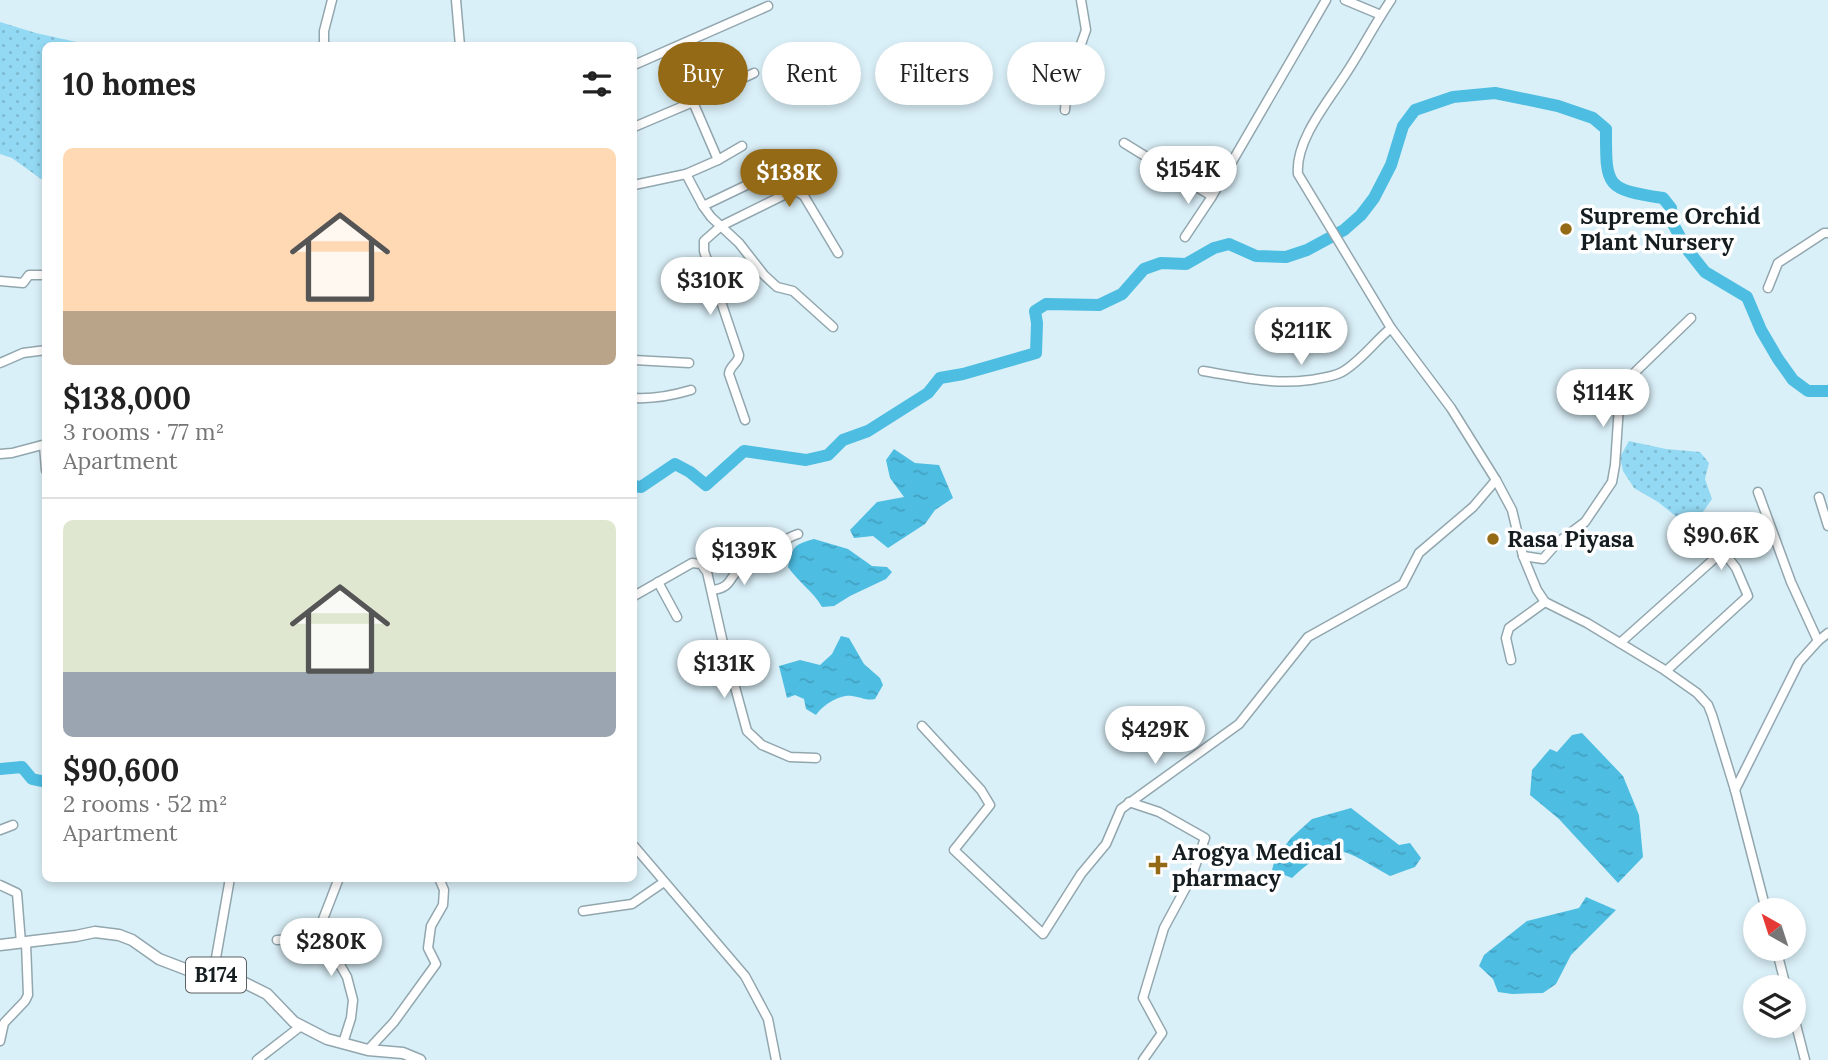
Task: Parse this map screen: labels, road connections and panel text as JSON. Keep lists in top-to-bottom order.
{
  "streets": {
    "main road": ["B174"]
  },
  "places": {
    "other": ["Supreme Orchid Plant Nursery", "Rasa Piyasa"],
    "health": ["Arogya Medical pharmacy"]
  },
  "north": "top left",
  "page": {
    "chip": [
      "Buy",
      "Rent",
      "Filters",
      "New"
    ],
    "heading": "10 homes",
    "list": [
      {
        "name": "$138,000",
        "note": "3 rooms · 77 m² · Apartment"
      },
      {
        "name": "$90,600",
        "note": "2 rooms · 52 m² · Apartment"
      }
    ],
    "price": [
      "$154K",
      "$138K",
      "$310K",
      "$211K",
      "$114K",
      "$90.6K",
      "$139K",
      "$131K",
      "$429K",
      "$280K"
    ]
  }
}
